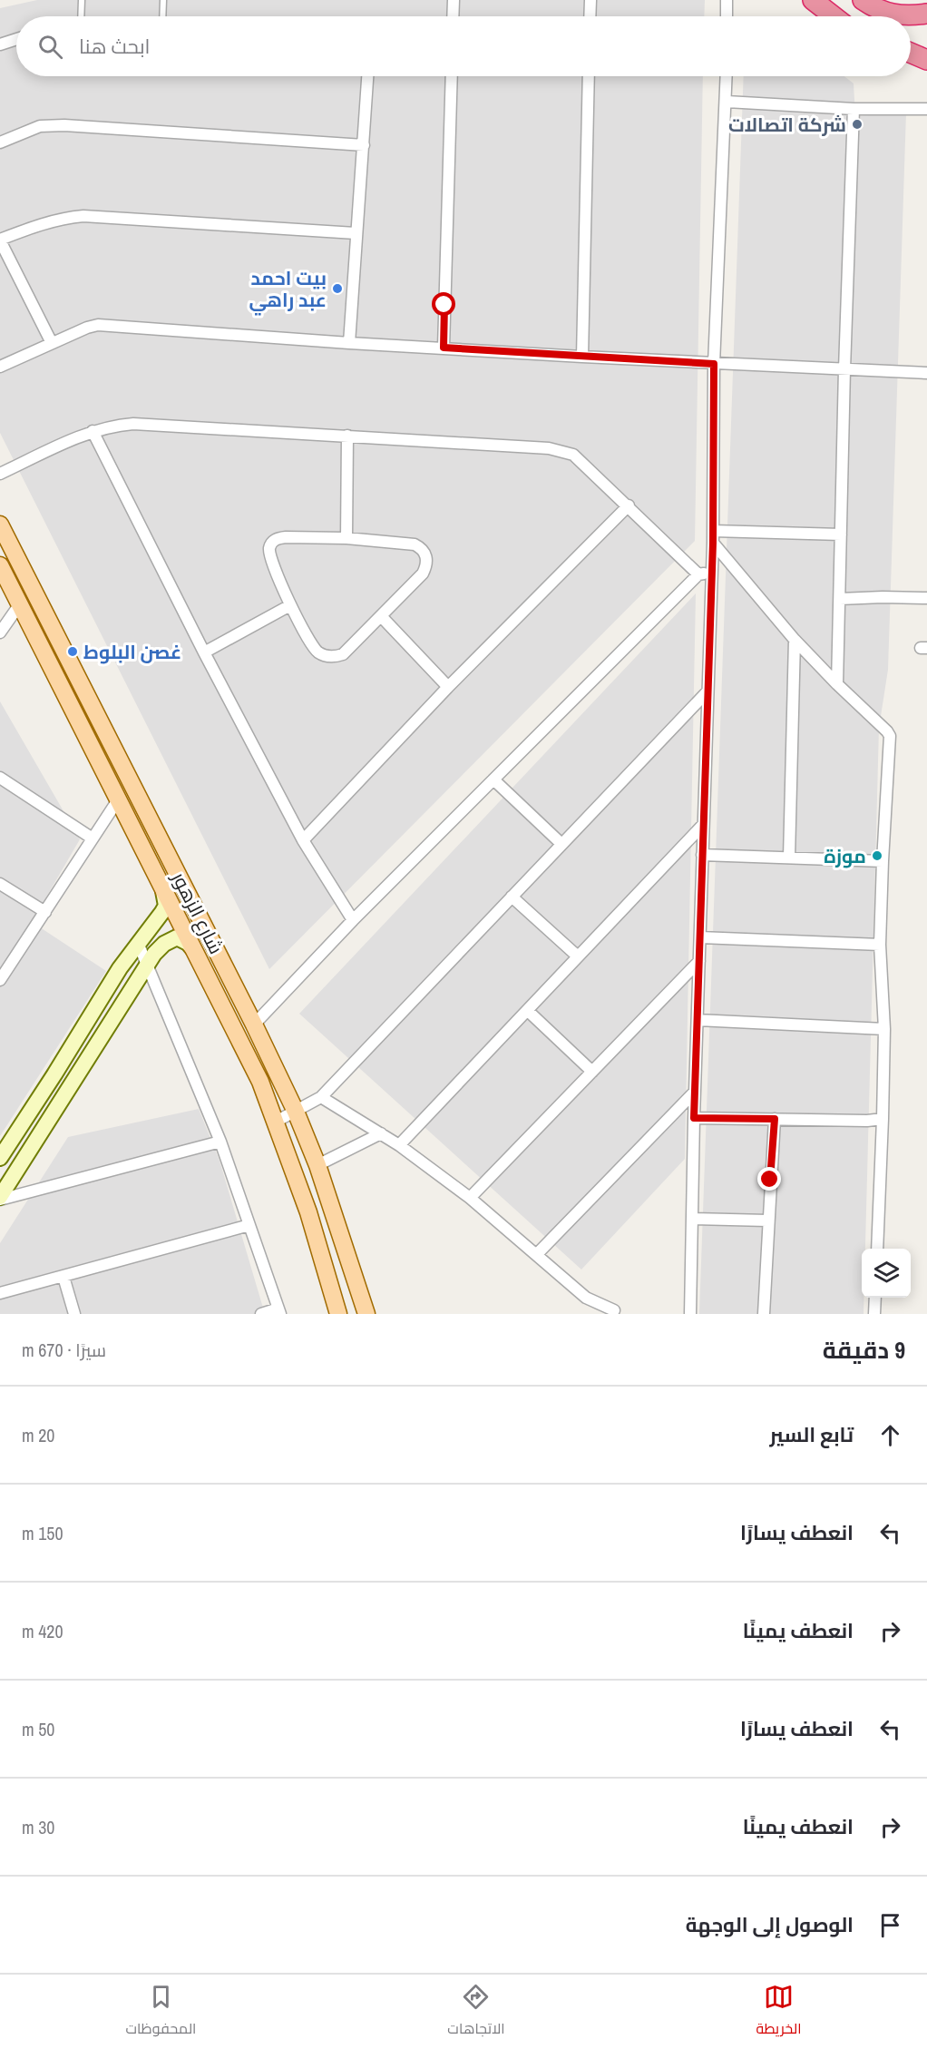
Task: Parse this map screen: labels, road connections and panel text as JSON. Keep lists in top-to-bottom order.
{
  "streets": {
    "main road": ["شارع الزهور"]
  },
  "places": [
    "شركة اتصالات",
    "بيت احمد عبد راهي",
    "غصن البلوط",
    "موزة"
  ],
  "page": {
    "search": "ابحث هنا",
    "heading": ["9 دقيقة", "سيرًا · 670 m"],
    "list": [
      ["تابع السير", "20 m"],
      ["انعطف يسارًا", "150 m"],
      ["انعطف يمينًا", "420 m"],
      ["انعطف يسارًا", "50 m"],
      ["انعطف يمينًا", "30 m"],
      "الوصول إلى الوجهة"
    ],
    "nav": ["الخريطة", "الاتجاهات", "المحفوظات"]
  }
}
